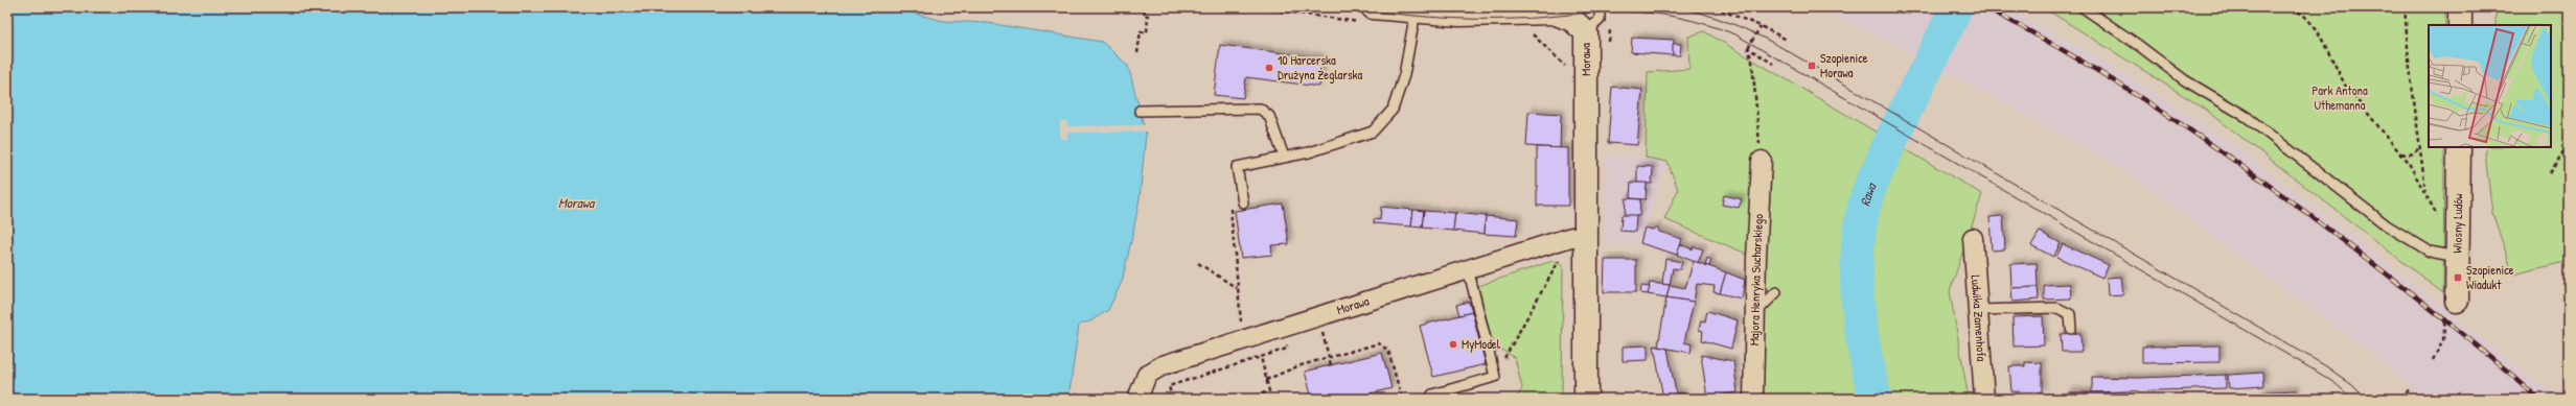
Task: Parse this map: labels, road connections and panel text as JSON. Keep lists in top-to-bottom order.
{
  "streets": {
    "street": [
      "Morawa",
      "Wiosny Ludów",
      "Majora Henryka Sucharskiego",
      "Ludwika Zamenhofa"
    ]
  },
  "water": ["Rawa", "Morawa"],
  "parks": ["Park Antona Uthemanna"],
  "places": {
    "transit": ["Szopienice Morawa", "Szopienice Wiadukt"],
    "other": ["10 Harcerska Drużyna Żeglarska", "MyModel"]
  }
}
